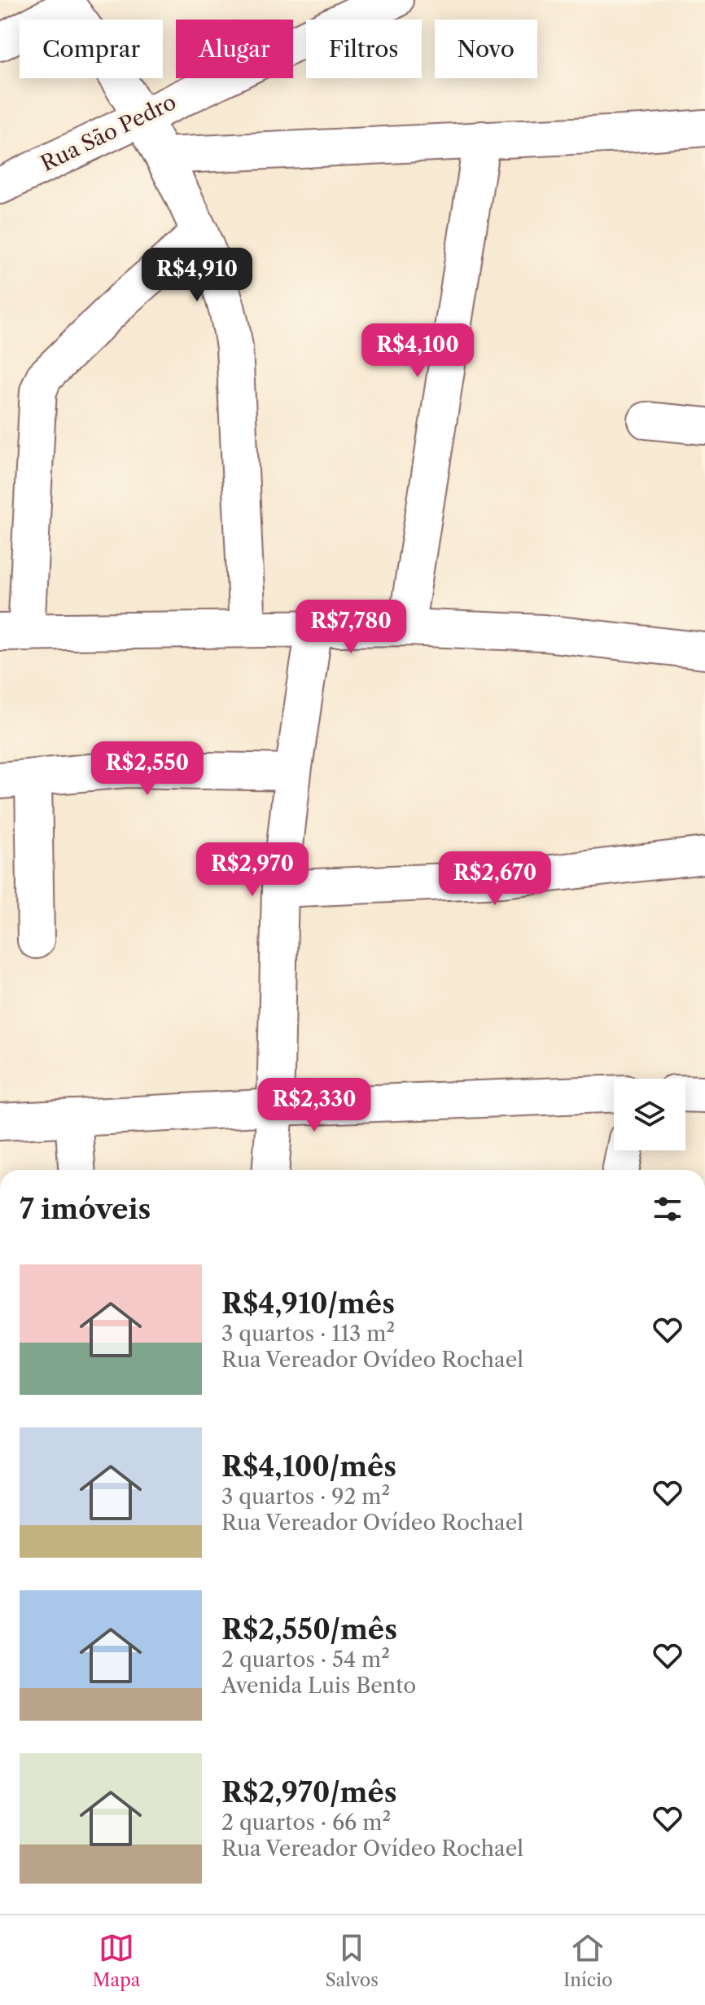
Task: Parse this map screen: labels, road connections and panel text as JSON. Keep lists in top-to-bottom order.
{
  "streets": {
    "street": ["Rua São Pedro"]
  },
  "page": {
    "chip": [
      "Comprar",
      "Alugar",
      "Filtros",
      "Novo"
    ],
    "price": [
      "R$4,910",
      "R$4,100",
      "R$7,780",
      "R$2,550",
      "R$2,970",
      "R$2,670",
      "R$2,330"
    ],
    "heading": "7 imóveis",
    "list": [
      {
        "name": "R$4,910/mês",
        "note": "3 quartos · 113 m² · Rua Vereador Ovídeo Rochael"
      },
      {
        "name": "R$4,100/mês",
        "note": "3 quartos · 92 m² · Rua Vereador Ovídeo Rochael"
      },
      {
        "name": "R$2,550/mês",
        "note": "2 quartos · 54 m² · Avenida Luis Bento"
      },
      {
        "name": "R$2,970/mês",
        "note": "2 quartos · 66 m² · Rua Vereador Ovídeo Rochael"
      }
    ],
    "tabs": ["Mapa", "Salvos", "Início"]
  }
}
